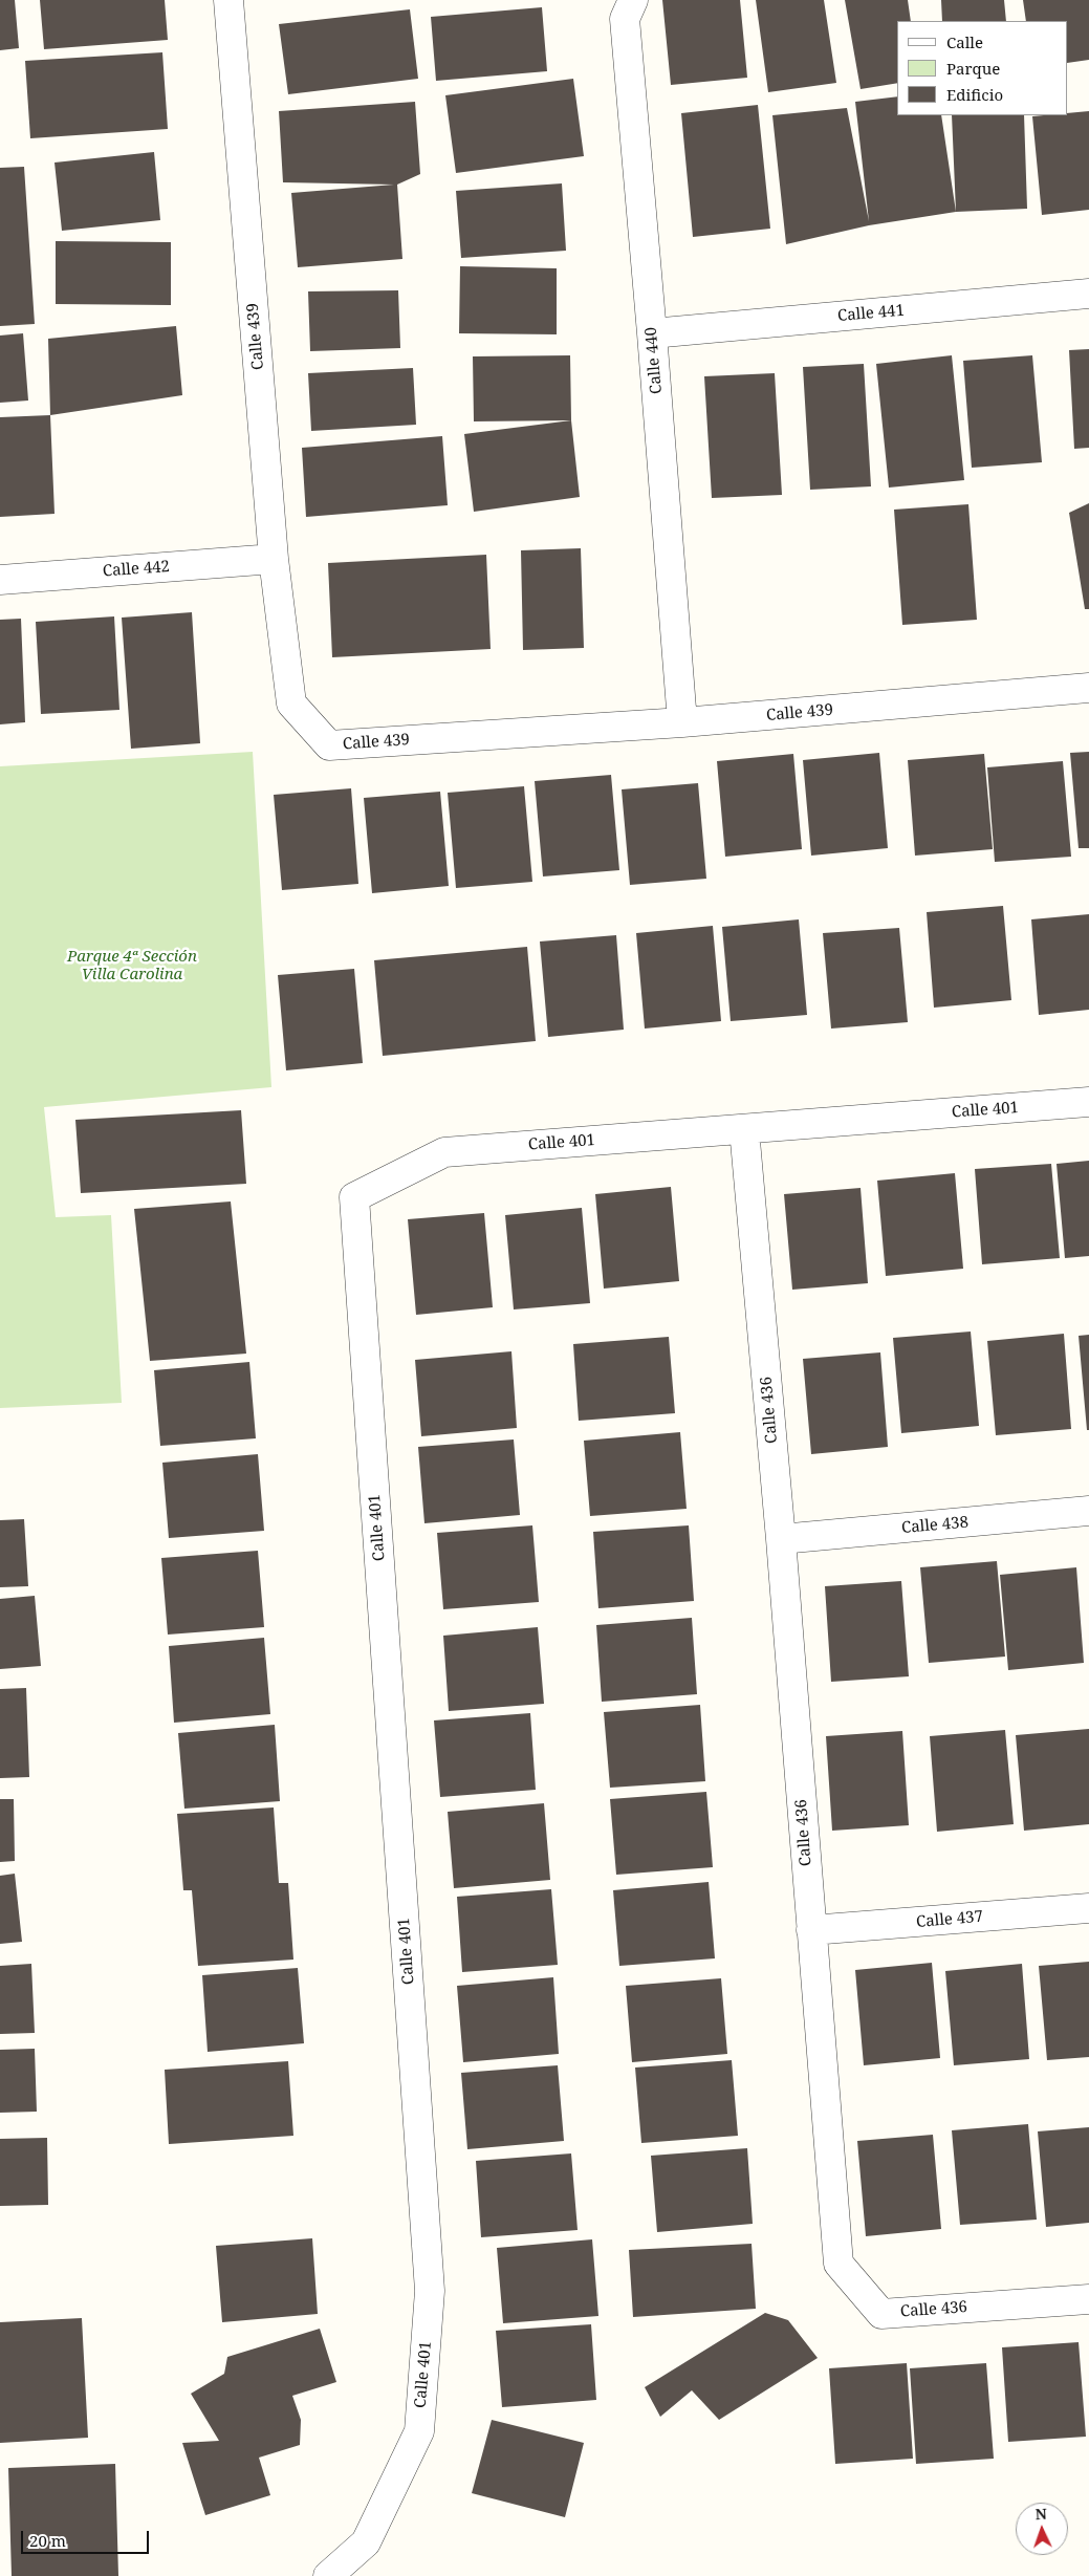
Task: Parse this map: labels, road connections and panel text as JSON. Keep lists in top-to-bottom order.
{
  "streets": {
    "street": [
      "Calle 441",
      "Calle 439",
      "Calle 440",
      "Calle 442",
      "Calle 401",
      "Calle 436",
      "Calle 438",
      "Calle 437"
    ]
  },
  "crossings": [
    ["Calle 441", "Calle 440"],
    ["Calle 439", "Calle 440"],
    ["Calle 439", "Calle 442"],
    ["Calle 401", "Calle 436"],
    ["Calle 436", "Calle 438"],
    ["Calle 436", "Calle 437"]
  ],
  "parks": ["Parque 4ª Sección Villa Carolina"],
  "legend": ["Calle", "Parque", "Edificio"],
  "scale_bar": "20 m",
  "north": "top"
}
